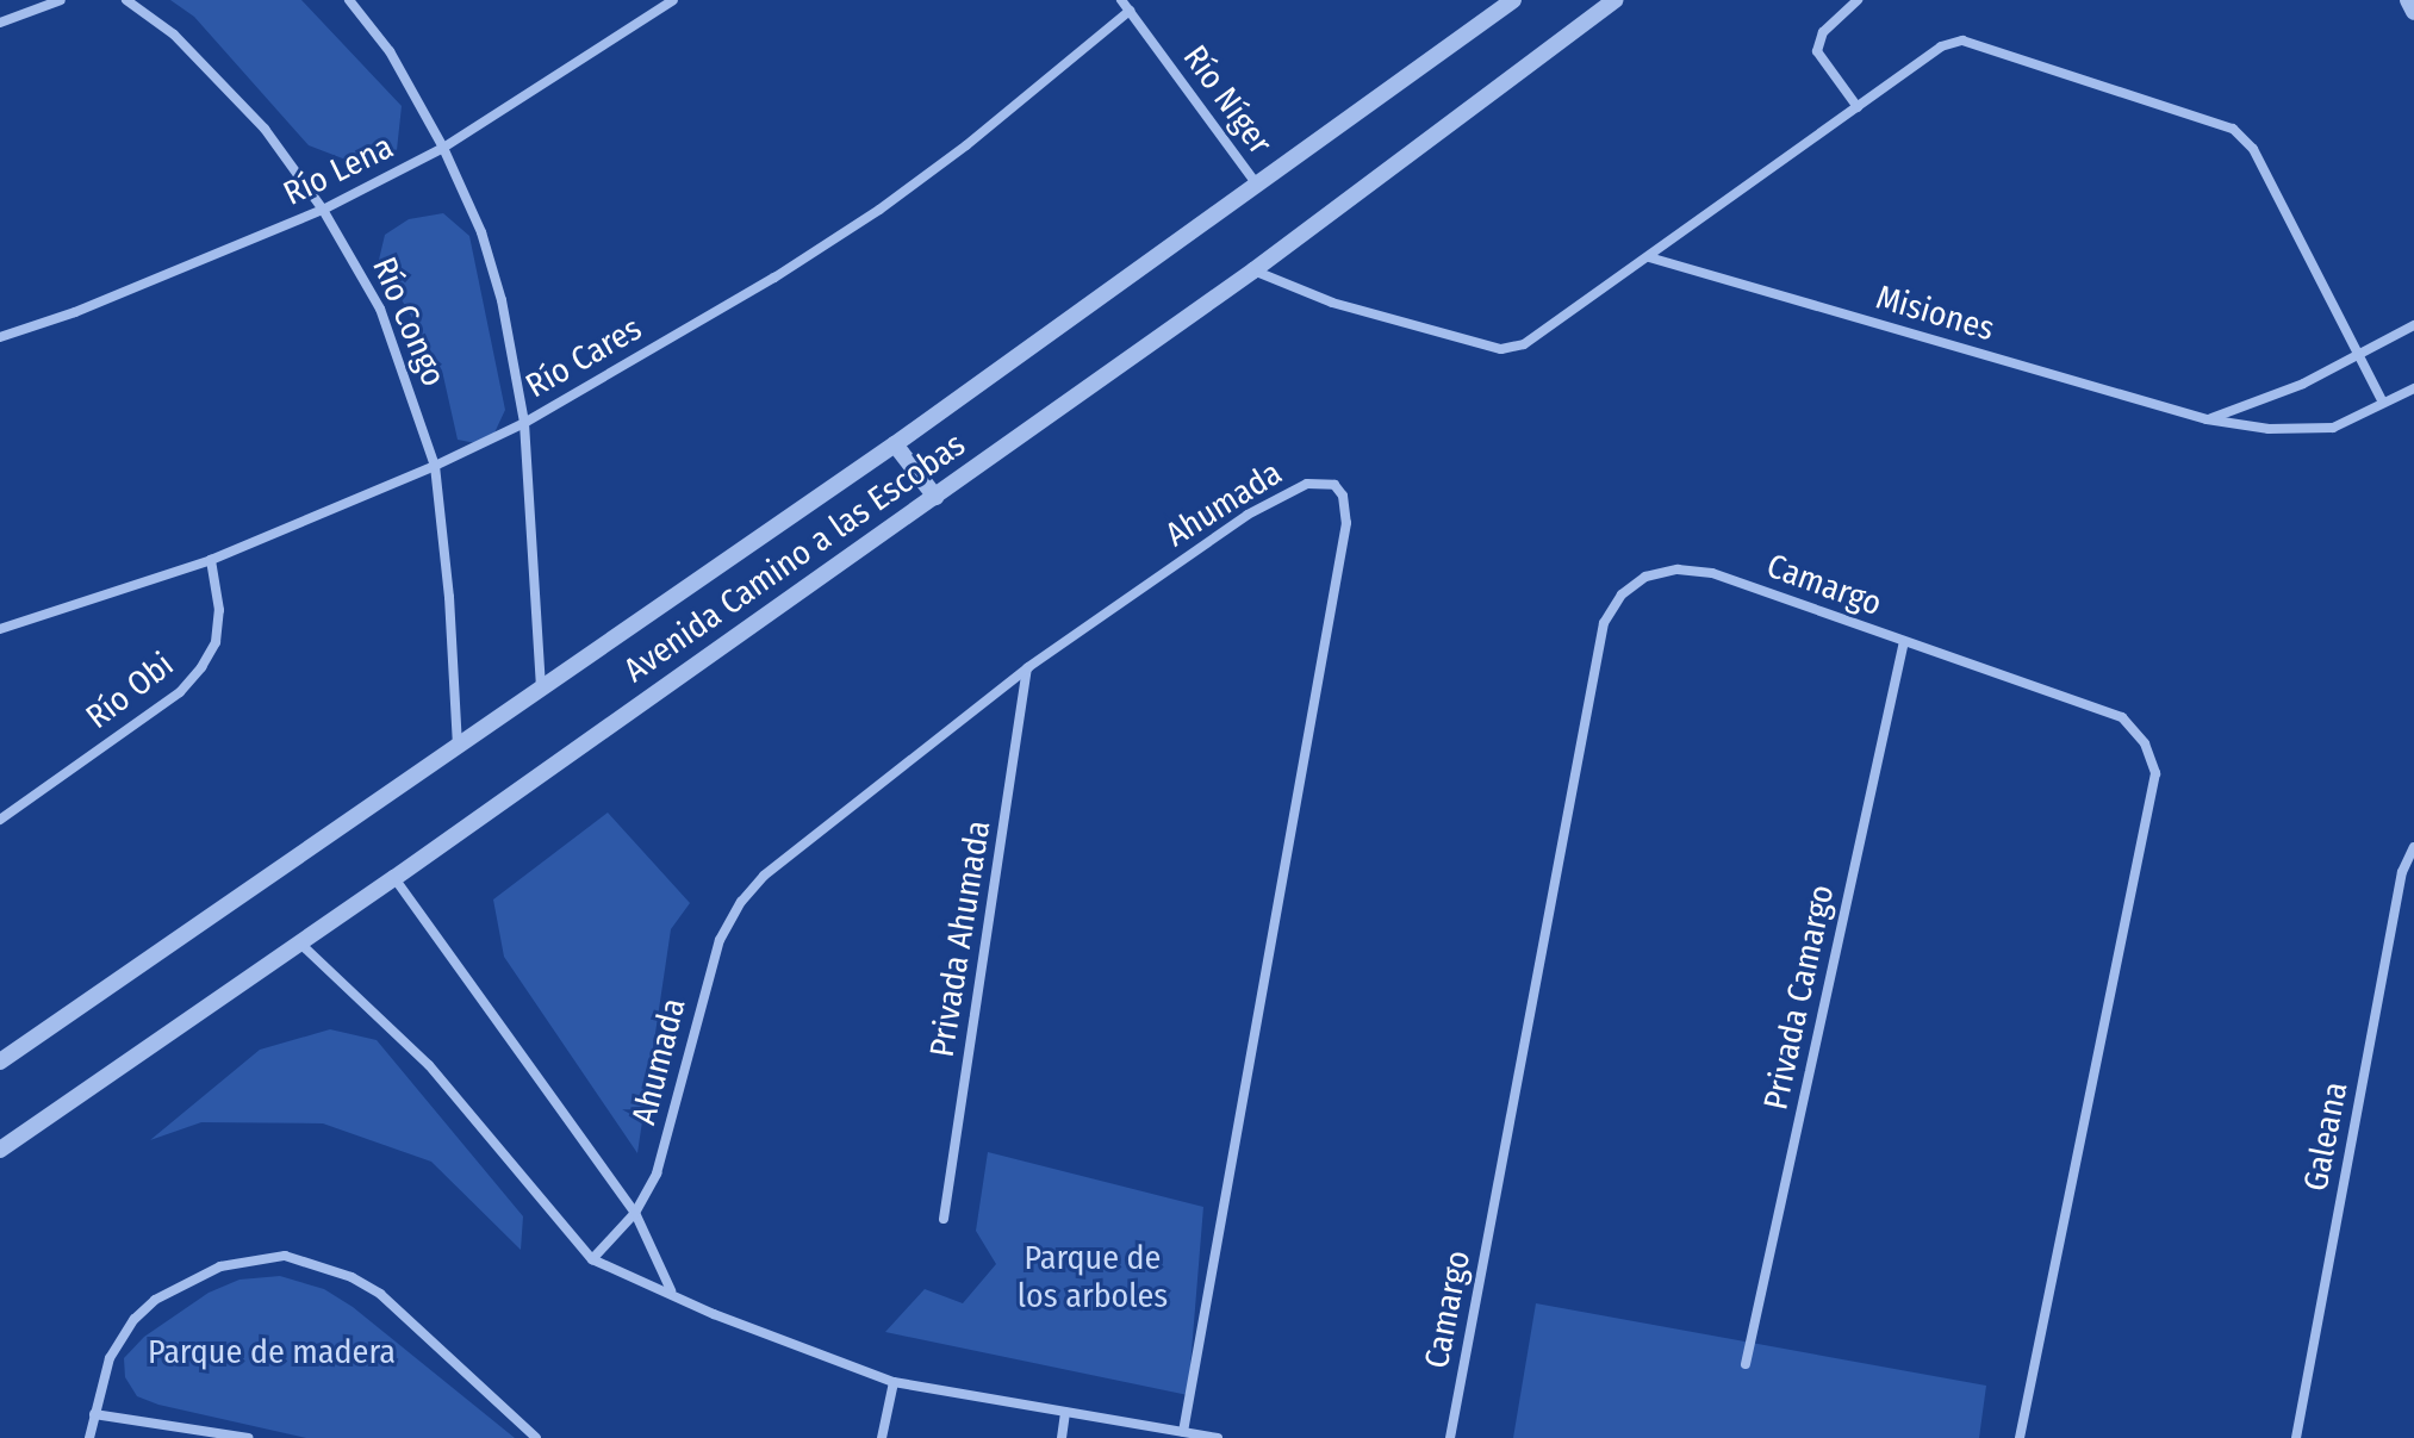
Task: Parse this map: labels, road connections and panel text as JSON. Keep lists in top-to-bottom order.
{
  "streets": {
    "street": [
      "Río Níger",
      "Río Lena",
      "Misiones",
      "Río Congo",
      "Río Cares",
      "Ahumada",
      "Avenida Camino a las Escobas",
      "Camargo",
      "Río Obi",
      "Privada Ahumada",
      "Privada Camargo",
      "Galeana"
    ]
  },
  "crossings": [
    ["Río Níger", "Río Cares"],
    ["Río Níger", "Avenida Camino a las Escobas"],
    ["Río Lena", "Río Congo"],
    ["Río Congo", "Río Cares"],
    ["Río Congo", "Avenida Camino a las Escobas"],
    ["Río Cares", "Río Obi"],
    ["Ahumada", "Privada Ahumada"],
    ["Camargo", "Privada Camargo"]
  ],
  "parks": ["Parque de los arboles", "Parque de madera"]
}
